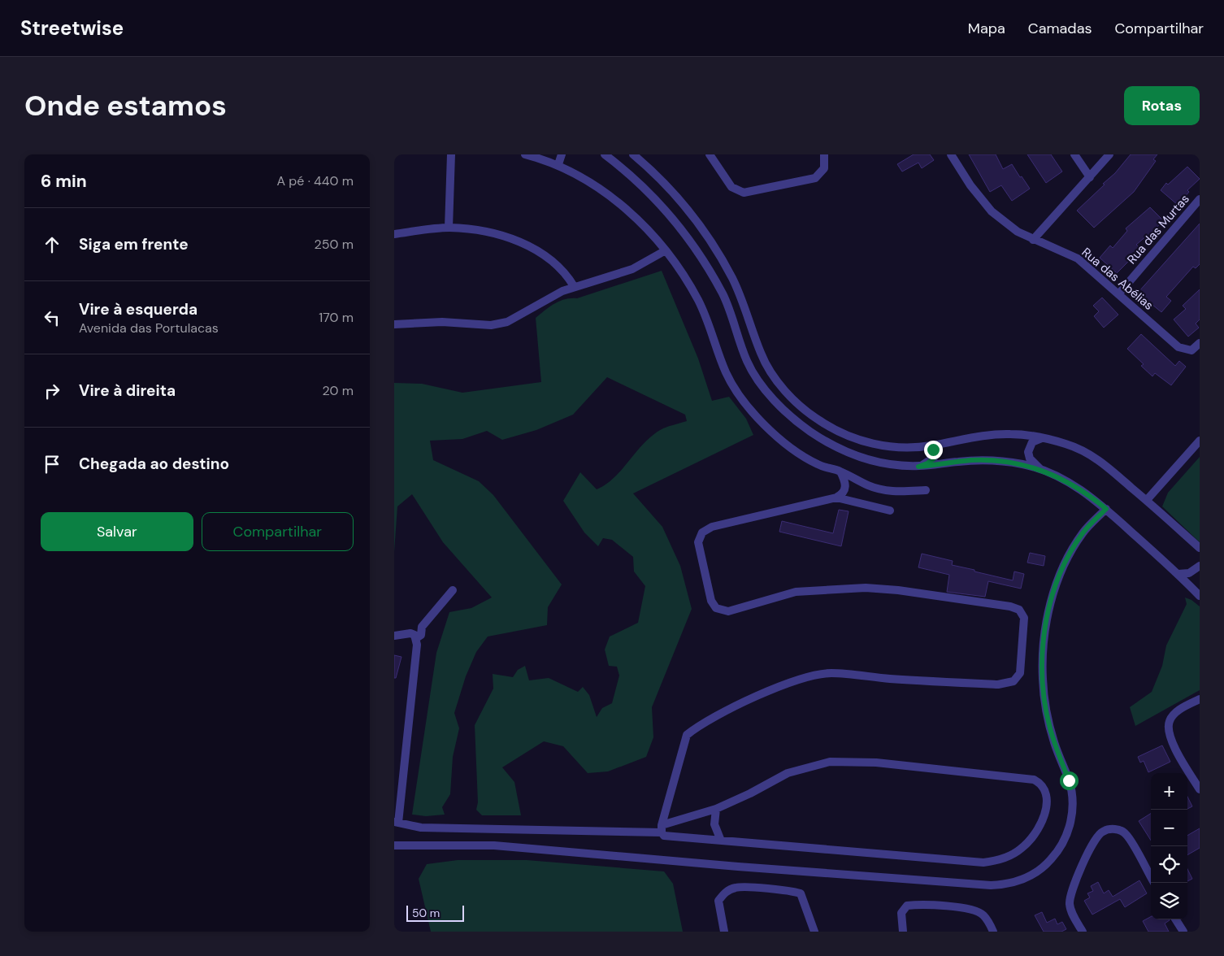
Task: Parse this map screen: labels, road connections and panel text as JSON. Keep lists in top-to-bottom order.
{
  "streets": {
    "street": ["Rua das Murtas", "Rua das Abélias"]
  },
  "crossings": [
    ["Rua das Murtas", "Rua das Abélias"]
  ],
  "scale_bar": "50 m",
  "page": {
    "header": "Streetwise",
    "nav": ["Mapa", "Camadas", "Compartilhar"],
    "buttons": [
      "Rotas",
      ["Salvar", "Compartilhar"]
    ],
    "title": "Onde estamos",
    "heading": ["6 min", "A pé · 440 m"],
    "list": [
      ["Siga em frente", "250 m"],
      ["Vire à esquerda", "Avenida das Portulacas", "170 m"],
      ["Vire à direita", "20 m"],
      "Chegada ao destino"
    ],
    "map_buttons": ["+", "−"],
    "scale": "50 m"
  }
}
